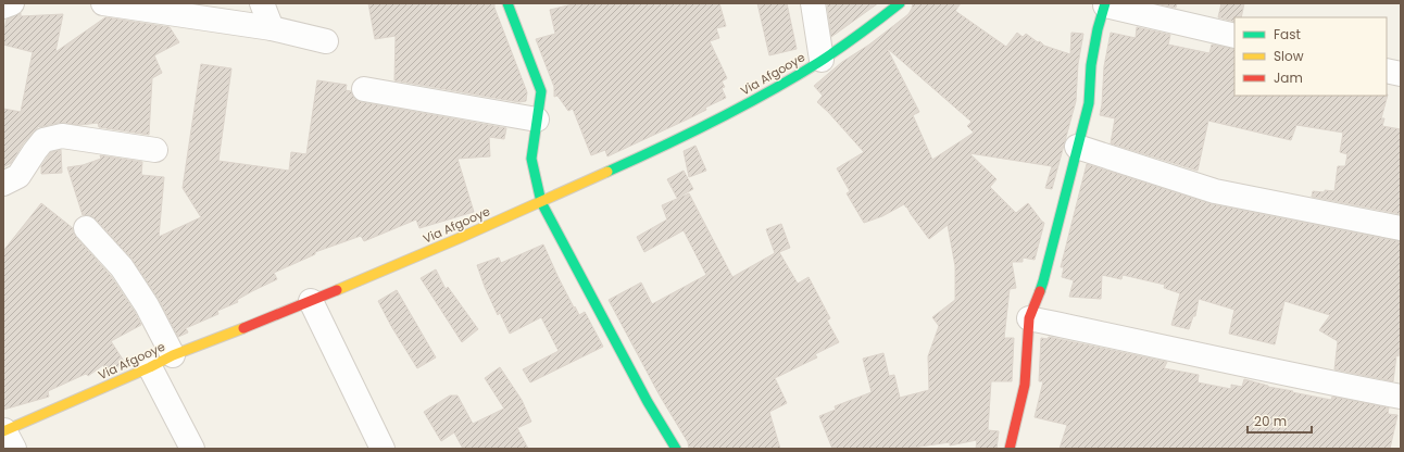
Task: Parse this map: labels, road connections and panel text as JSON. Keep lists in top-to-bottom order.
{
  "streets": {
    "main road": ["Via Afgooye"]
  },
  "legend": ["Fast", "Slow", "Jam"],
  "scale_bar": "20 m"
}
